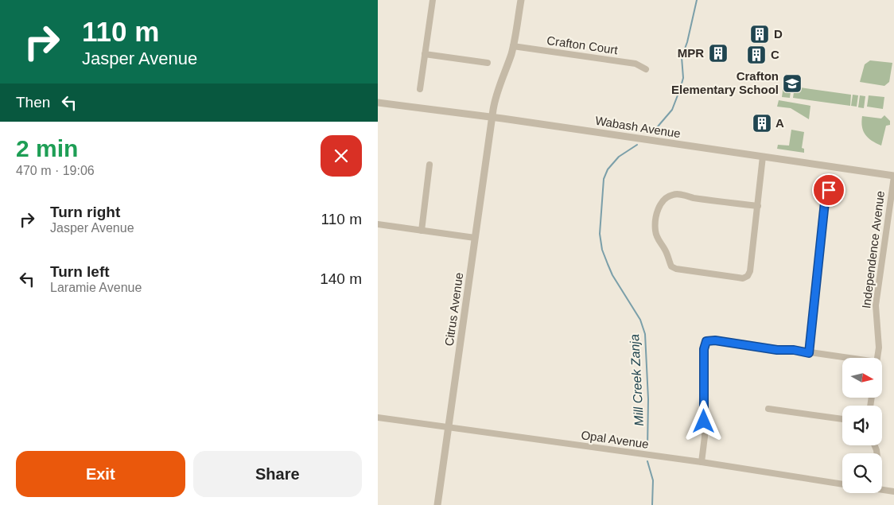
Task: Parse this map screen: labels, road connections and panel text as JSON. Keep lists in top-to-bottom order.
{
  "streets": {
    "street": [
      "Crafton Court",
      "Wabash Avenue",
      "Independence Avenue",
      "Citrus Avenue",
      "Opal Avenue"
    ]
  },
  "crossings": [
    ["Crafton Court", "Citrus Avenue"],
    ["Wabash Avenue", "Independence Avenue"],
    ["Wabash Avenue", "Citrus Avenue"],
    ["Citrus Avenue", "Opal Avenue"]
  ],
  "water": ["Mill Creek Zanja"],
  "places": {
    "building": [
      "D",
      "MPR",
      "C",
      "A"
    ],
    "school or university": ["Crafton Elementary School"]
  },
  "north": "right",
  "page": {
    "turn": ["110 m", "Jasper Avenue"],
    "then": "Then",
    "heading": ["2 min", "470 m · 19:06"],
    "list": [
      {
        "name": "Turn right",
        "note": "Jasper Avenue",
        "value": "110 m"
      },
      {
        "name": "Turn left",
        "note": "Laramie Avenue",
        "value": "140 m"
      }
    ],
    "buttons": ["Exit", "Share"]
  }
}
